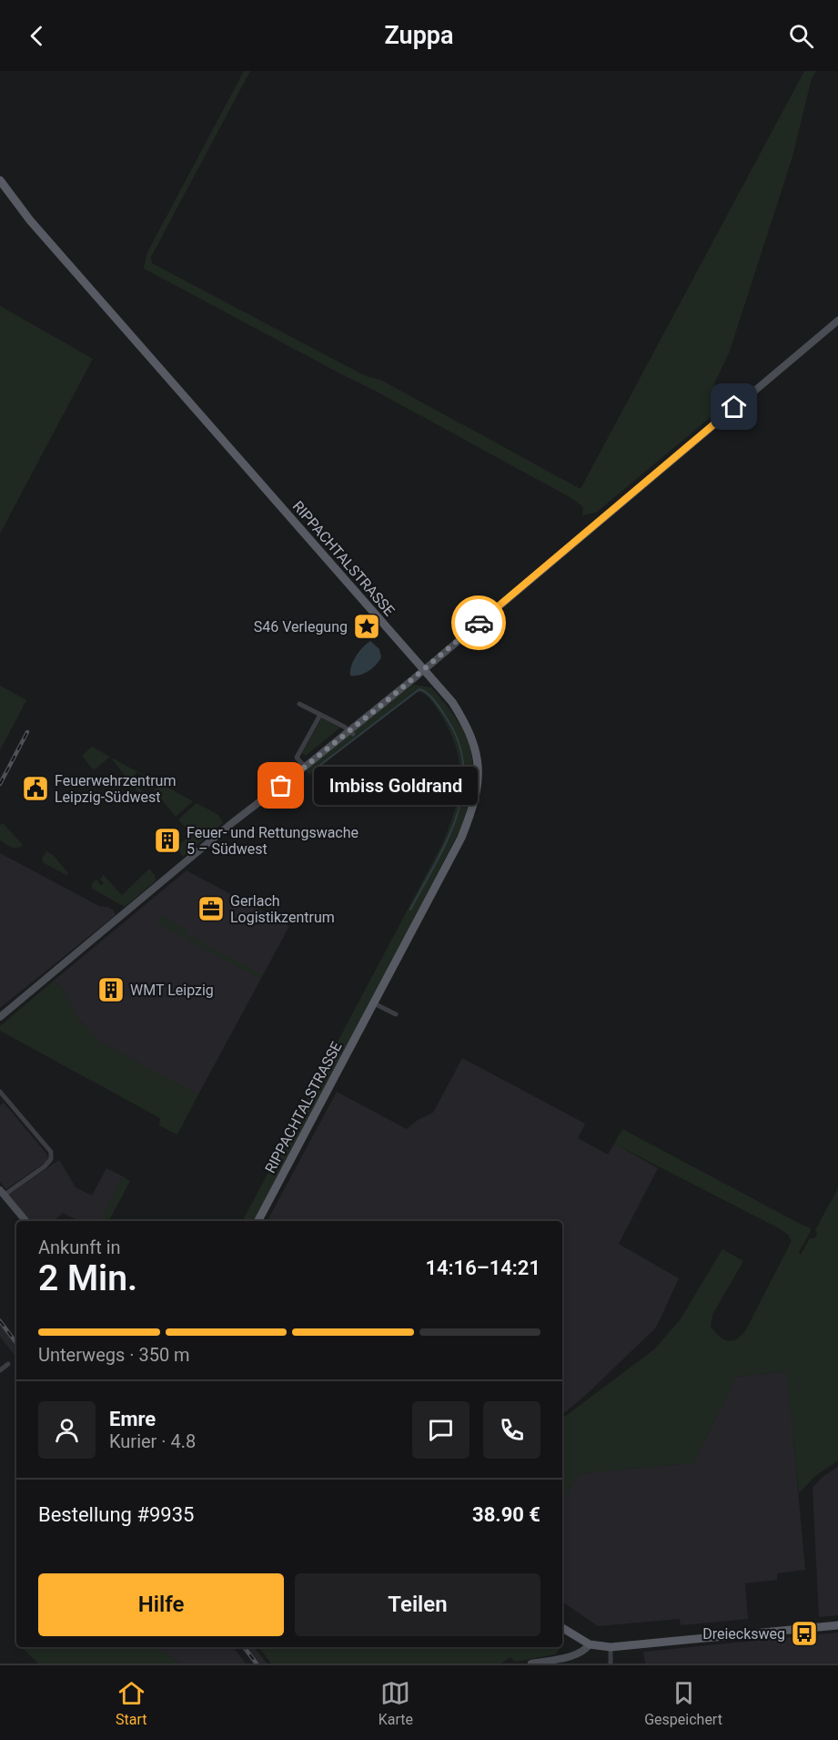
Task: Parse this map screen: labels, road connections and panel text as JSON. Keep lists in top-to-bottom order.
{
  "streets": {
    "main road": ["RIPPACHTALSTRASSE"]
  },
  "places": {
    "place": ["S46 Verlegung"],
    "other": ["Imbiss Goldrand"],
    "public building": ["Feuerwehrzentrum Leipzig-Südwest"],
    "building": ["Feuer- und Rettungswache 5 – Südwest", "WMT Leipzig"],
    "office": ["Gerlach Logistikzentrum"],
    "bus stop": ["Dreiecksweg"]
  },
  "page": {
    "header": "Zuppa",
    "bubble": "Imbiss Goldrand",
    "heading": ["2 Min.", "Ankunft in", "14:16–14:21"],
    "panel": [
      "Emre",
      "Kurier · 4.8",
      "Bestellung #9935",
      "38.90 €"
    ],
    "bar": "Unterwegs · 350 m",
    "buttons": ["Hilfe", "Teilen"],
    "tabs": ["Start", "Karte", "Gespeichert"]
  }
}
